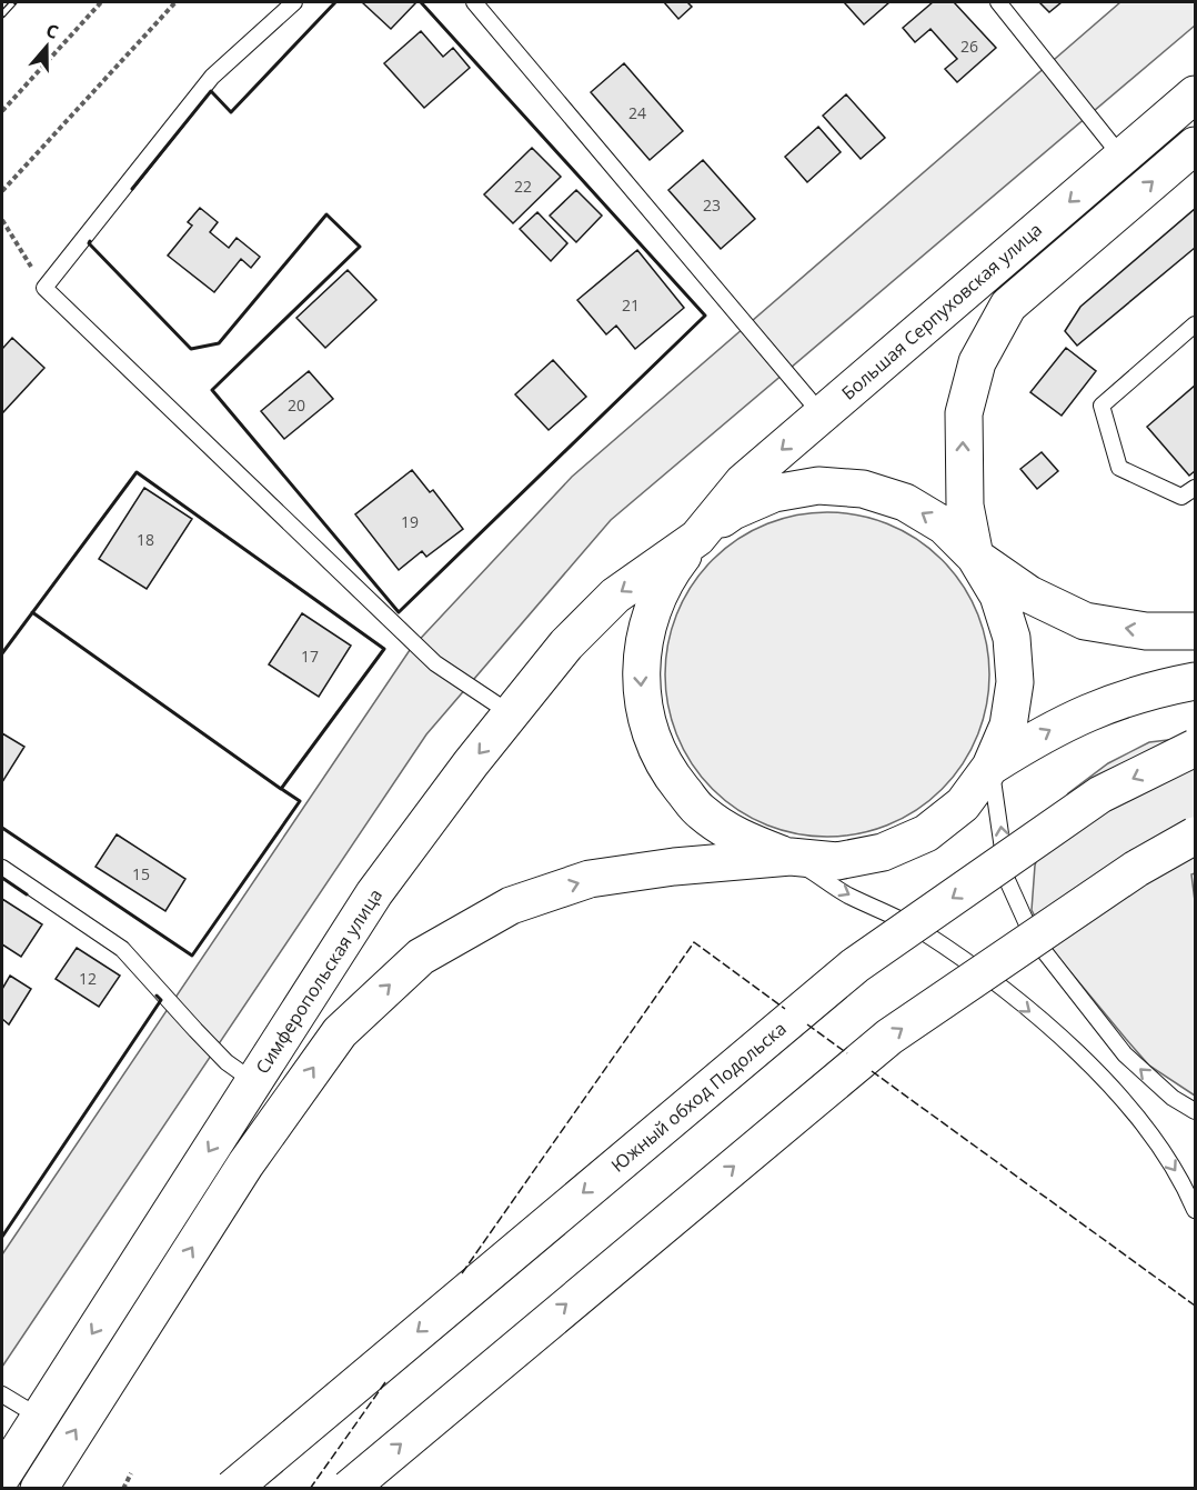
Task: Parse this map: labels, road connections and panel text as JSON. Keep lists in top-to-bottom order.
{
  "streets": {
    "main road": ["Большая Серпуховская улица", "Симферопольская улица", "Южный обход Подольска"]
  },
  "crossings": [
    ["Большая Серпуховская улица", "Симферопольская улица"]
  ],
  "one_way": ["Большая Серпуховская улица"],
  "house_numbers": [
    "26",
    "24",
    "22",
    "23",
    "21",
    "20",
    "19",
    "18",
    "17",
    "15",
    "12"
  ],
  "north": "top"
}
